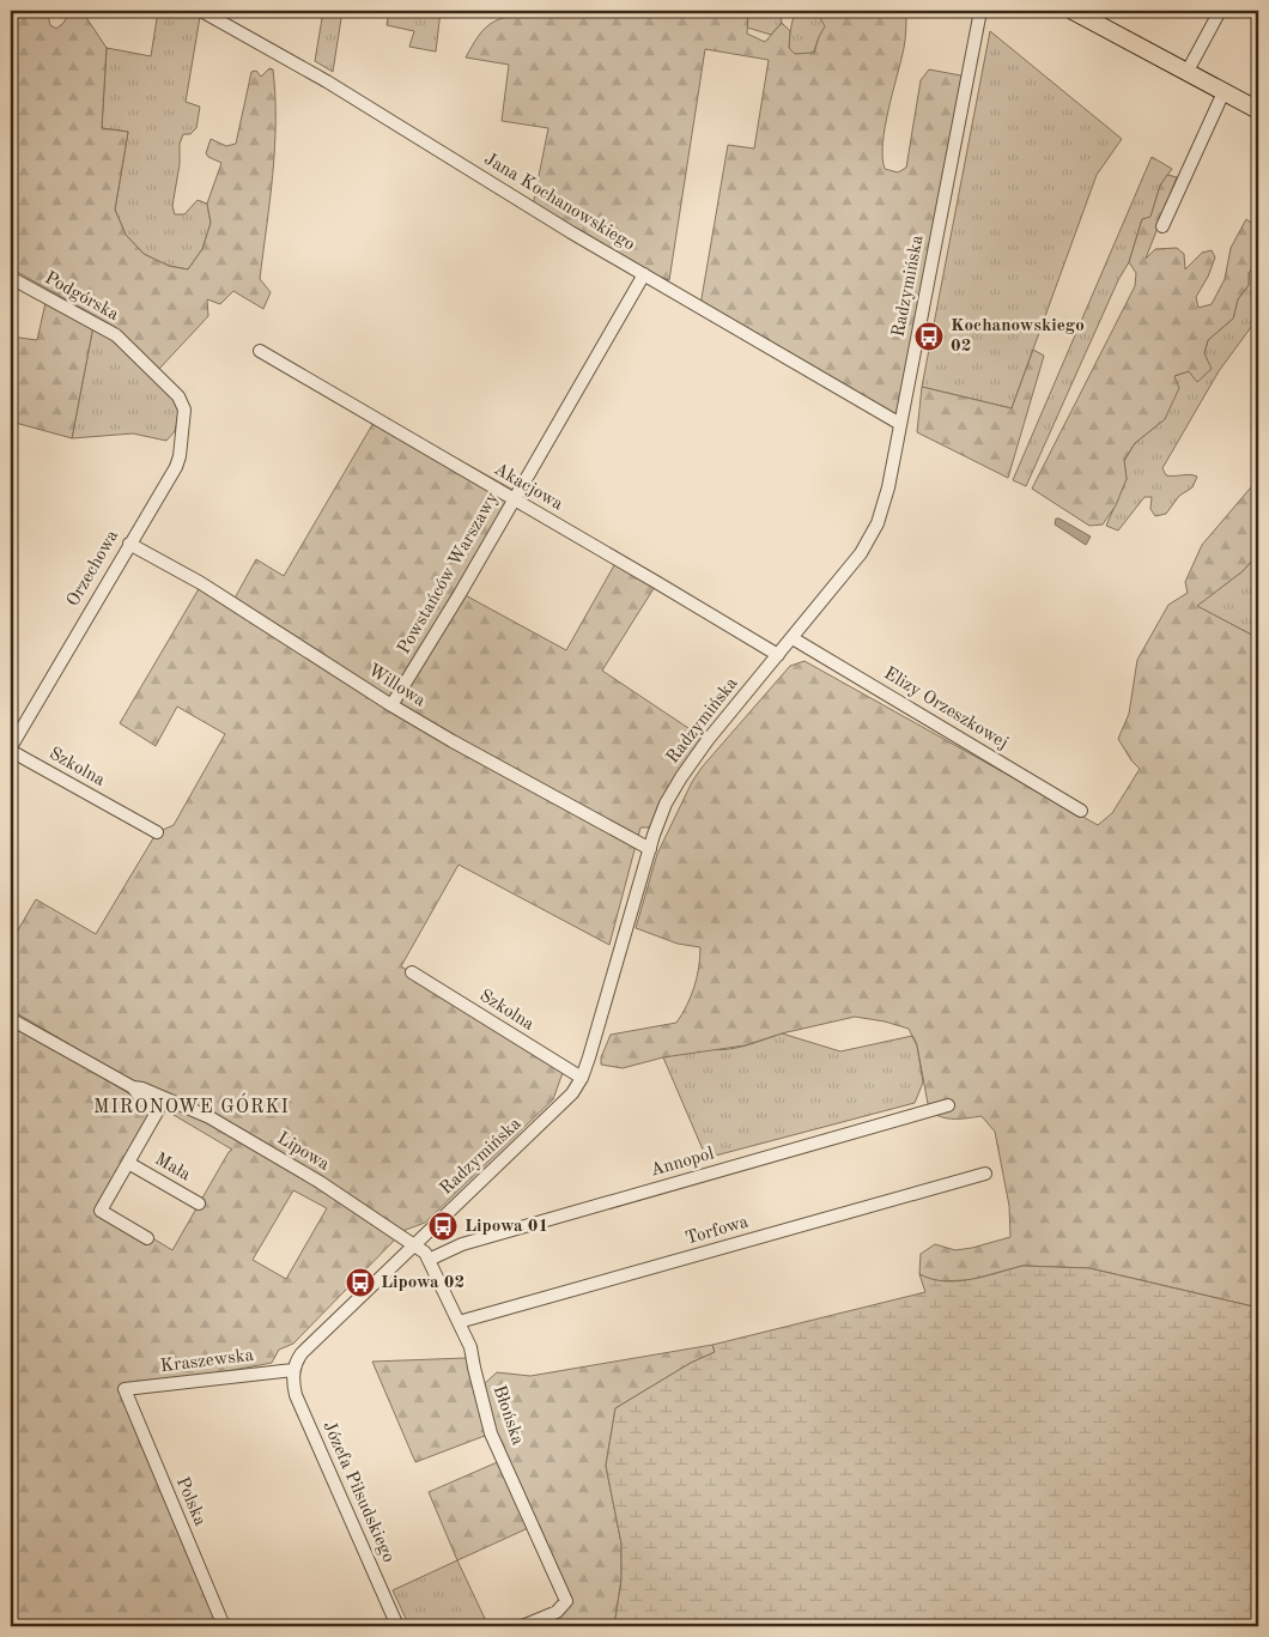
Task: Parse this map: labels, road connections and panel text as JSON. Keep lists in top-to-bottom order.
{
  "streets": {
    "street": [
      "Jana Kochanowskiego",
      "Radzymińska",
      "Podgórska",
      "Akacjowa",
      "Orzechowa",
      "Powstańców Warszawy",
      "Willowa",
      "Elizy Orzeszkowej",
      "Szkolna",
      "Lipowa",
      "Annopol",
      "Mała",
      "Torfowa",
      "Kraszewska",
      "Błońska",
      "Józefa Piłsudskiego",
      "Polska"
    ]
  },
  "crossings": [
    ["Jana Kochanowskiego", "Radzymińska"],
    ["Jana Kochanowskiego", "Powstańców Warszawy"],
    ["Radzymińska", "Akacjowa"],
    ["Radzymińska", "Willowa"],
    ["Radzymińska", "Elizy Orzeszkowej"],
    ["Radzymińska", "Szkolna"],
    ["Radzymińska", "Lipowa"],
    ["Radzymińska", "Kraszewska"],
    ["Radzymińska", "Błońska"],
    ["Radzymińska", "Józefa Piłsudskiego"],
    ["Podgórska", "Orzechowa"],
    ["Akacjowa", "Powstańców Warszawy"],
    ["Orzechowa", "Willowa"],
    ["Orzechowa", "Szkolna"],
    ["Powstańców Warszawy", "Willowa"],
    ["Lipowa", "Mała"],
    ["Lipowa", "Błońska"],
    ["Annopol", "Błońska"],
    ["Torfowa", "Błońska"],
    ["Kraszewska", "Józefa Piłsudskiego"],
    ["Kraszewska", "Polska"]
  ],
  "districts": ["MIRONOWE GÓRKI"],
  "places": {
    "bus stop": ["Kochanowskiego 02", "Lipowa 01", "Lipowa 02"]
  }
}
